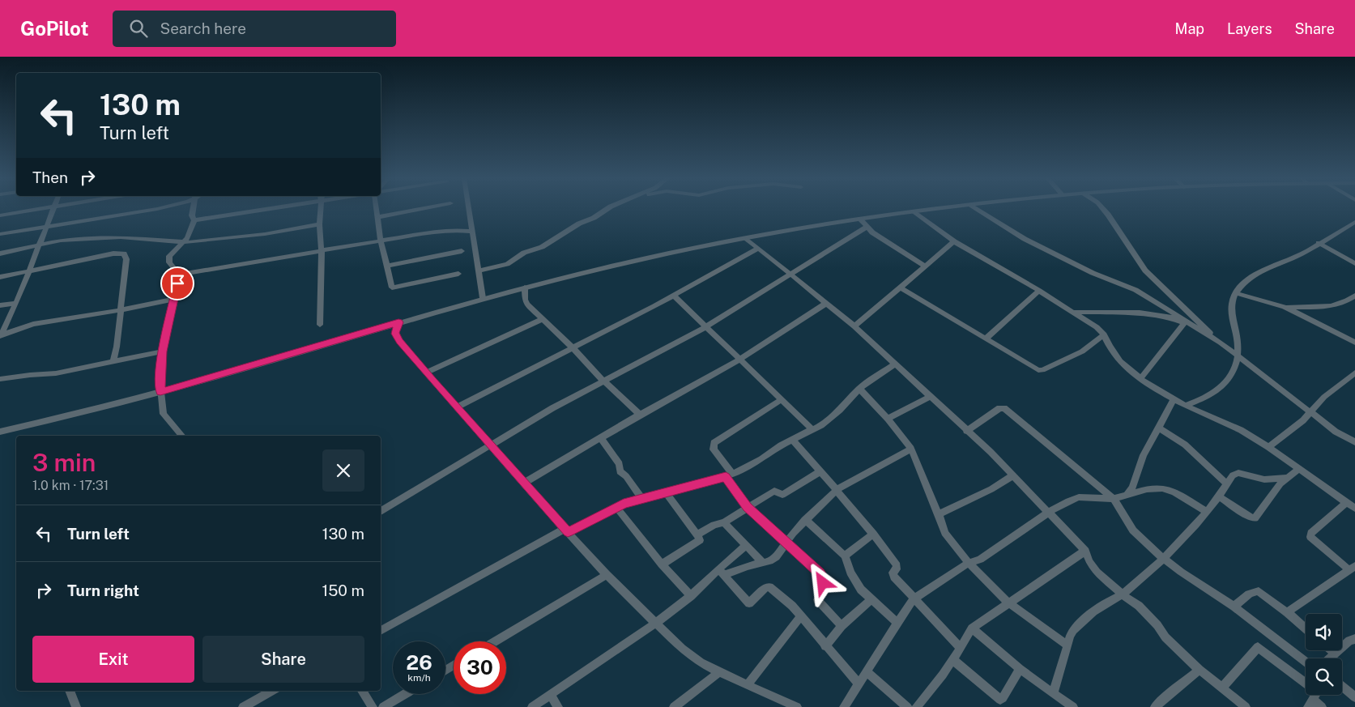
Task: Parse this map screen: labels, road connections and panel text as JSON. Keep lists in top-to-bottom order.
{
  "page": {
    "header": "GoPilot",
    "search": "Search here",
    "nav": ["Map", "Layers", "Share"],
    "turn": ["130 m", "Turn left"],
    "then": "Then",
    "heading": ["3 min", "1.0 km · 17:31"],
    "list": [
      {
        "name": "Turn left",
        "value": "130 m"
      },
      {
        "name": "Turn right",
        "value": "150 m"
      }
    ],
    "buttons": ["Exit", "Share"],
    "speed": "26 km/h",
    "limit": "30"
  }
}
